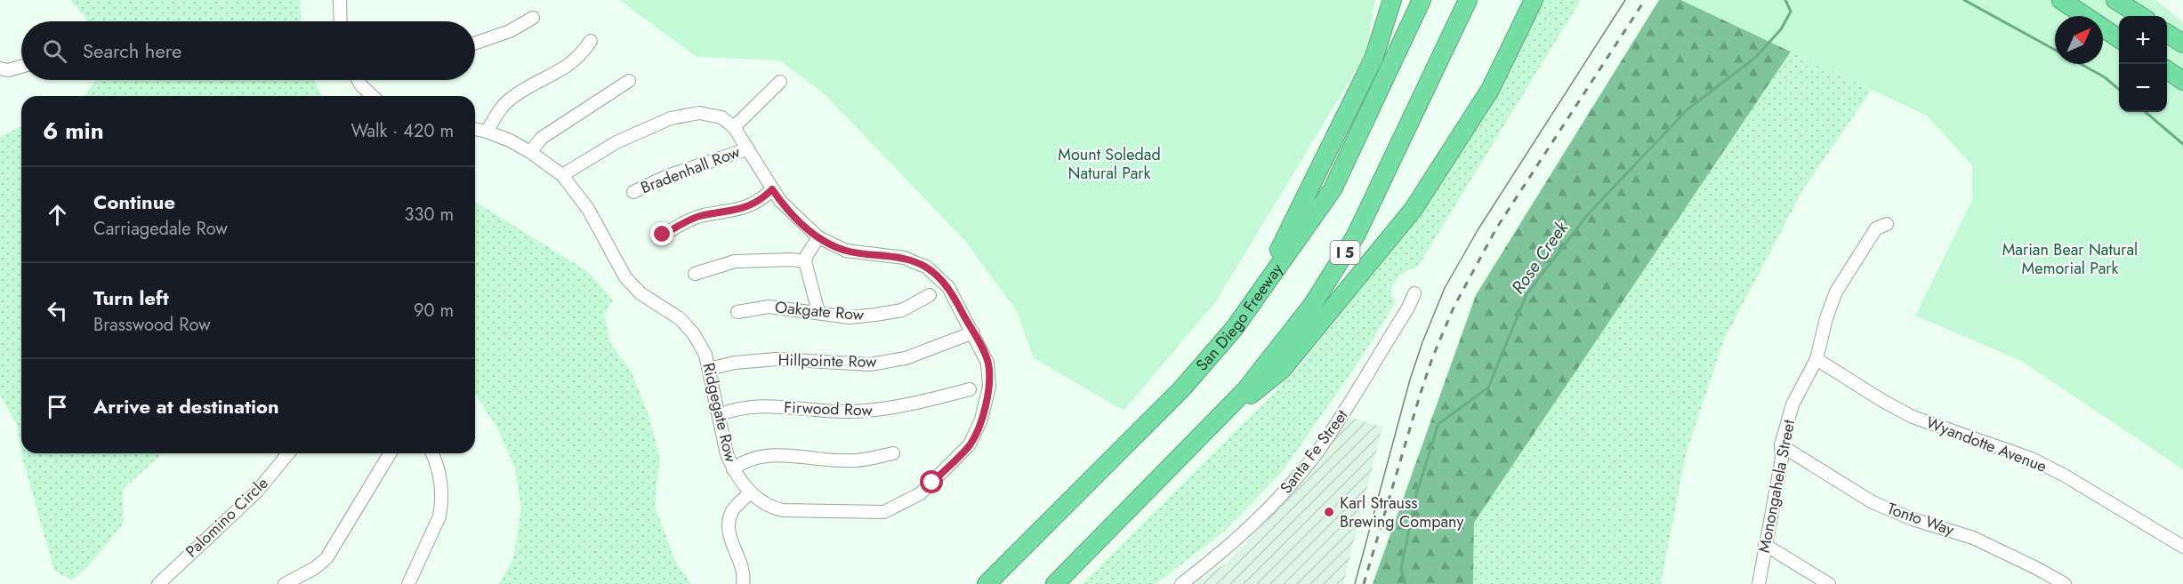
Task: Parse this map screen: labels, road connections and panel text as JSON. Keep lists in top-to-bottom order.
{
  "streets": {
    "highway": ["I 5", "San Diego Freeway"],
    "street": [
      "Bradenhall Row",
      "Oakgate Row",
      "Hillpointe Row",
      "Firwood Row",
      "Ridgegate Row",
      "Wyandotte Avenue",
      "Santa Fe Street",
      "Monongahela Street",
      "Palomino Circle",
      "Tonto Way"
    ]
  },
  "crossings": [
    ["Hillpointe Row", "Ridgegate Row"],
    ["Firwood Row", "Ridgegate Row"],
    ["Wyandotte Avenue", "Monongahela Street"],
    ["Monongahela Street", "Tonto Way"]
  ],
  "water": ["Rose Creek"],
  "parks": ["Mount Soledad Natural Park", "Marian Bear Natural Memorial Park"],
  "places": ["Karl Strauss Brewing Company"],
  "north": "top right",
  "page": {
    "map_buttons": ["+", "−"],
    "search": "Search here",
    "heading": ["6 min", "Walk · 420 m"],
    "list": [
      ["Continue", "Carriagedale Row", "330 m"],
      ["Turn left", "Brasswood Row", "90 m"],
      "Arrive at destination"
    ]
  }
}
